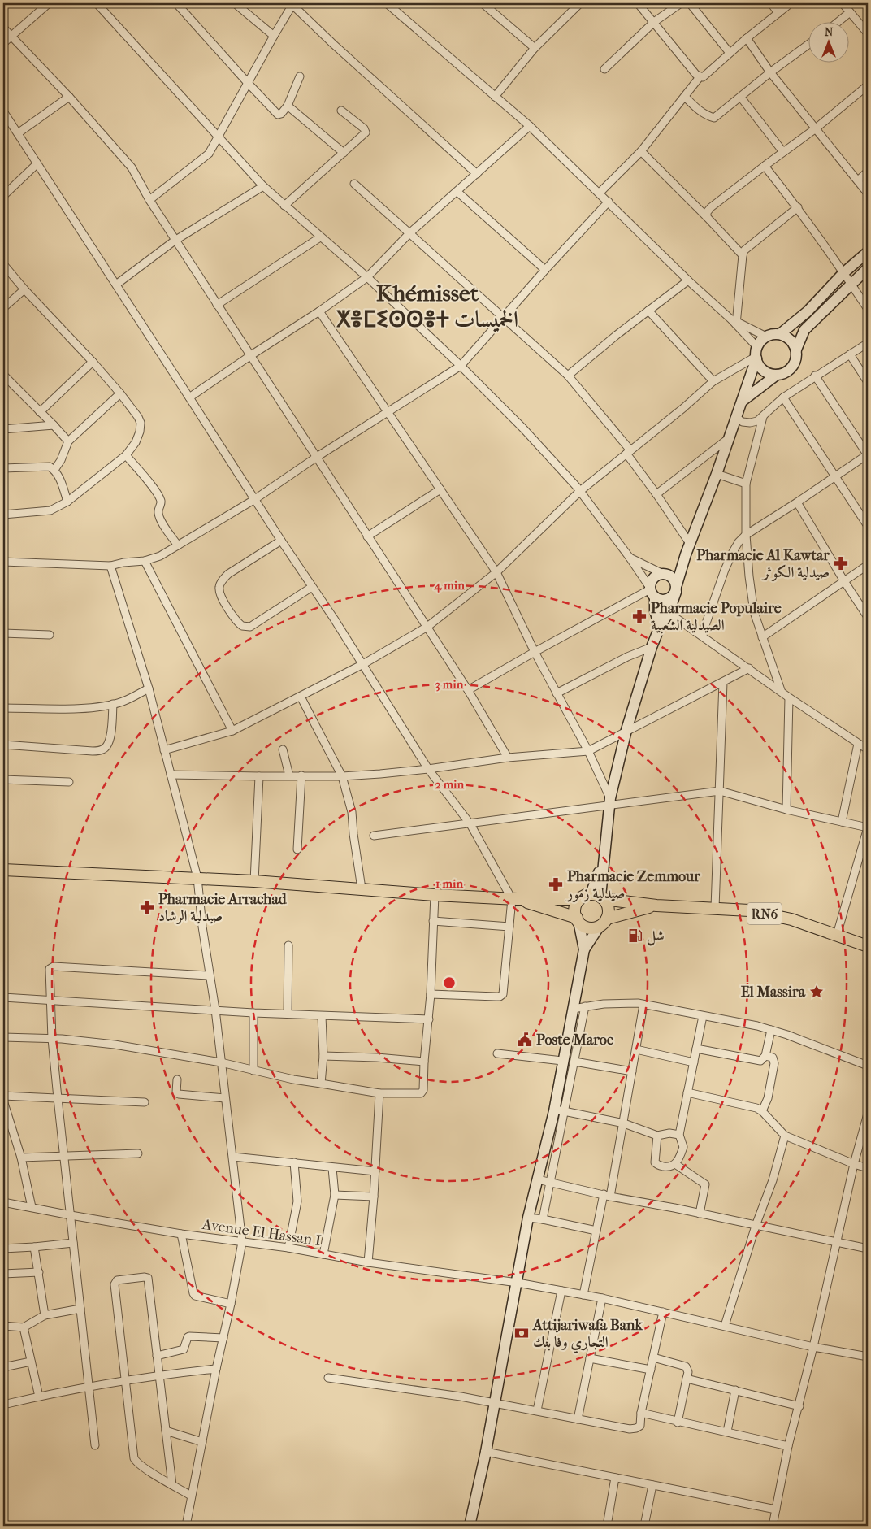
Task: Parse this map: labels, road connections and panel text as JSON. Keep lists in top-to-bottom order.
{
  "streets": {
    "main road": ["RN6"],
    "street": ["Avenue El Hassan I"]
  },
  "districts": ["Khémisset ⵅⴻⵎⵉⵙⵙⴻⵜ الخميسات"],
  "places": {
    "pharmacy": [
      "Pharmacie Al Kawtar صيدلية الكوثر",
      "Pharmacie Populaire الصيدلية الشعبية",
      "Pharmacie Zemmour صيدلية زمور",
      "Pharmacie Arrachad صيدلية الرشاد"
    ],
    "fuel station": ["شل"],
    "place": ["El Massira"],
    "public building": ["Poste Maroc"],
    "bank": ["Attijariwafa Bank التجاري وفا بنك"]
  },
  "north": "top",
  "rings": [
    "4 min",
    "3 min",
    "2 min",
    "1 min"
  ]
}
